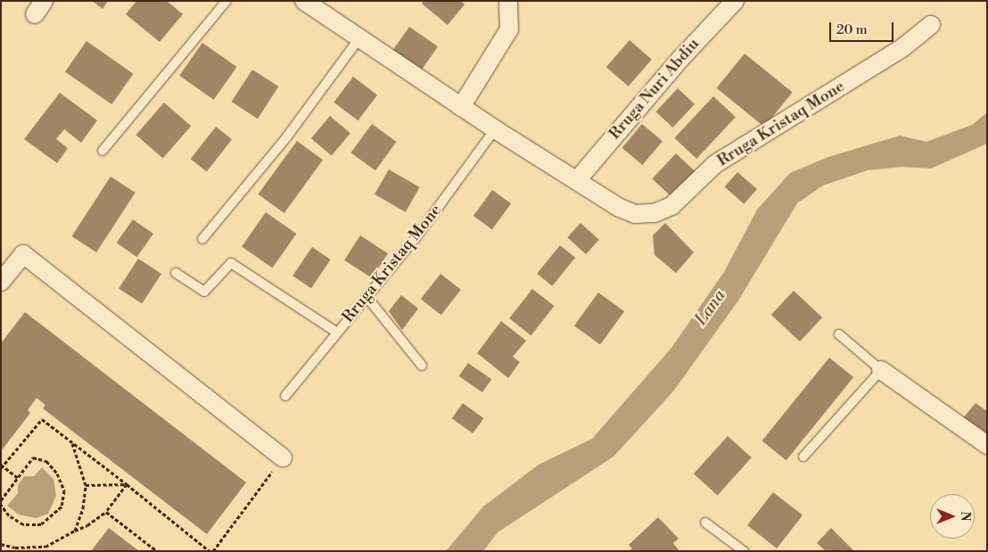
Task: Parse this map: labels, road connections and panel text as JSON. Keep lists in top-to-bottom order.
{
  "streets": {
    "street": ["Rruga Nuri Abdiu", "Rruga Kristaq Mone"]
  },
  "crossings": [
    ["Rruga Nuri Abdiu", "Rruga Kristaq Mone"]
  ],
  "water": ["Lana"],
  "scale_bar": "20 m",
  "north": "right"
}
